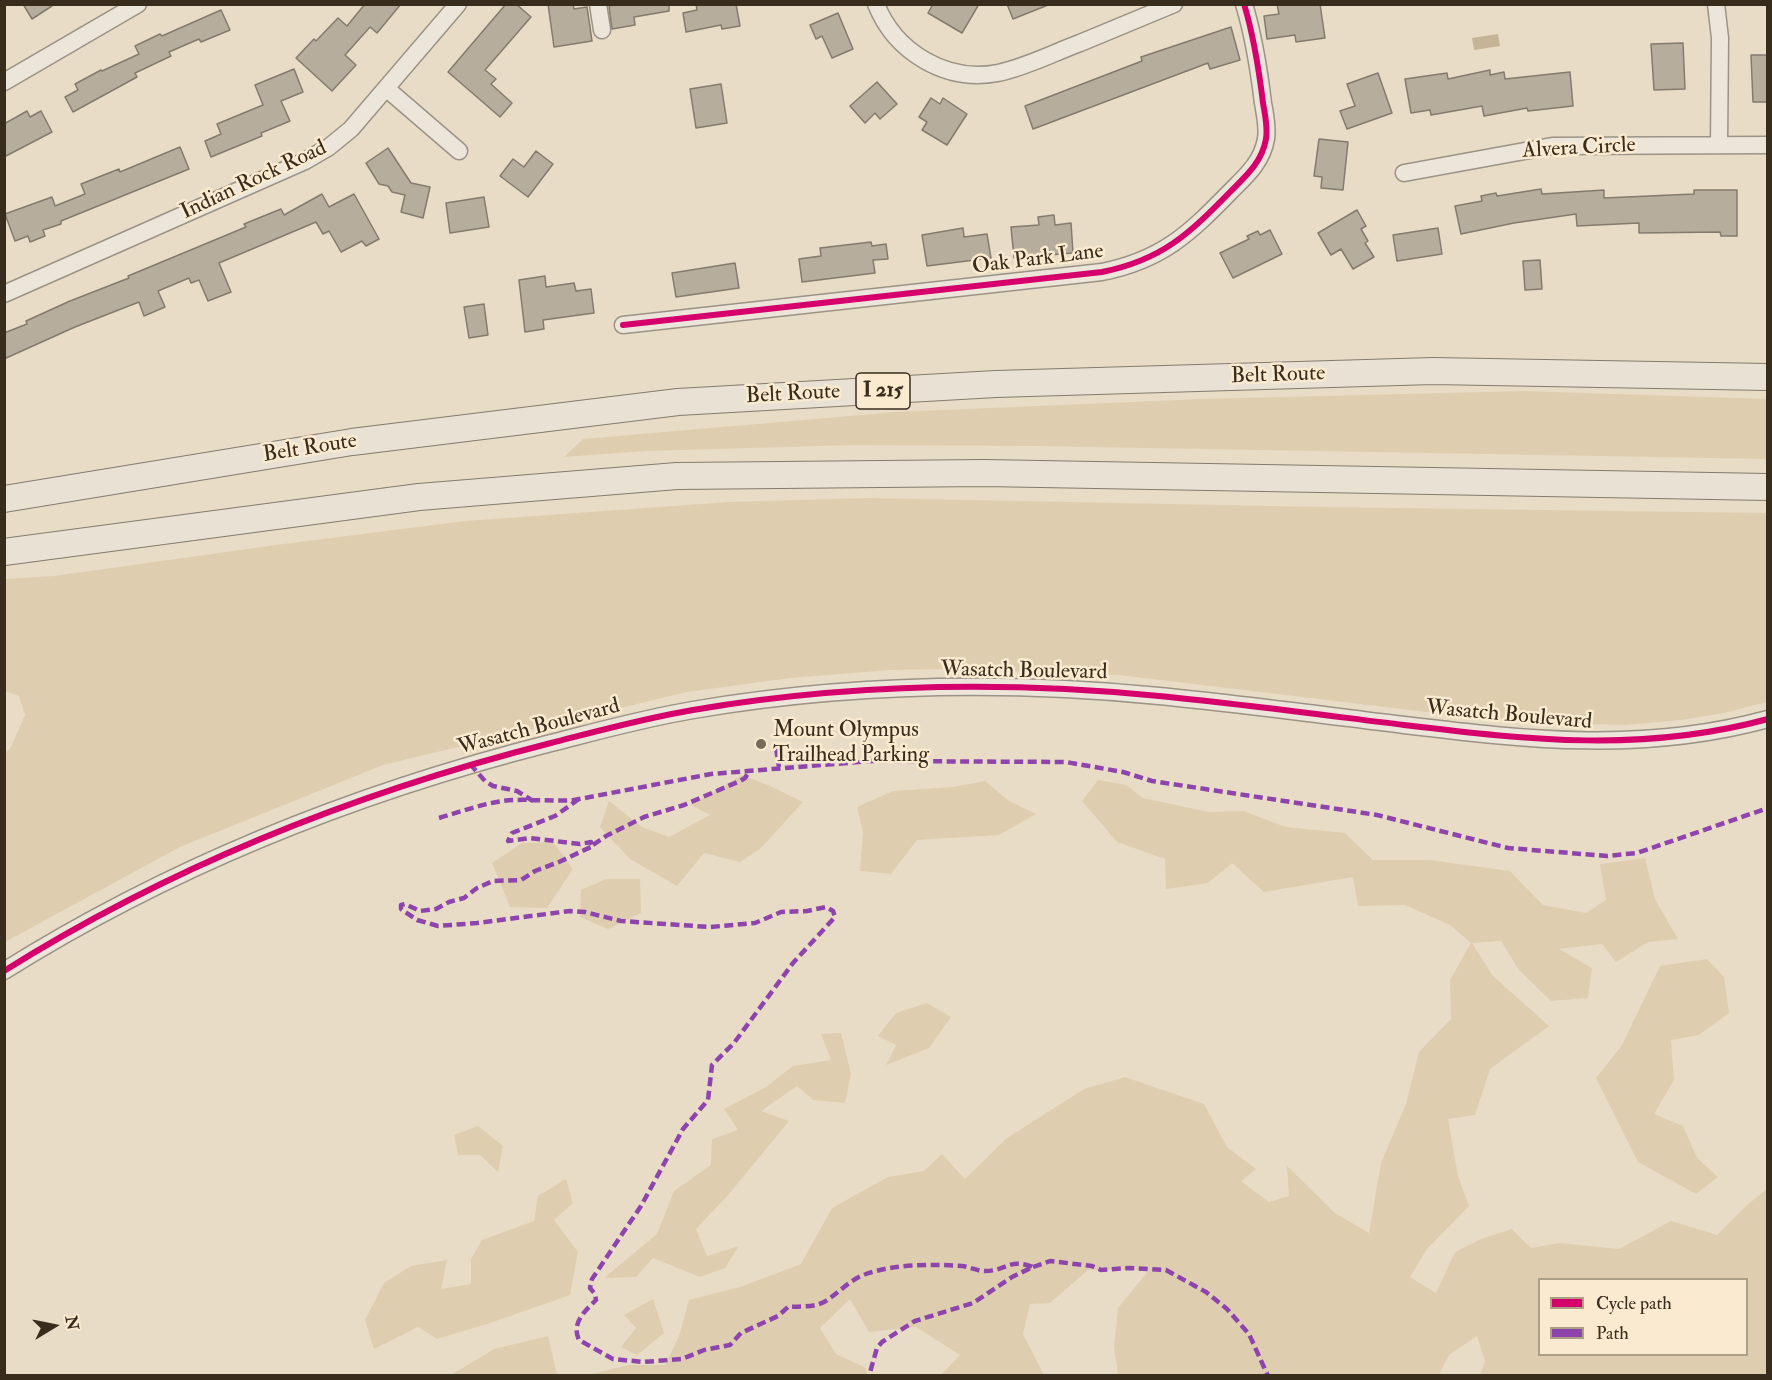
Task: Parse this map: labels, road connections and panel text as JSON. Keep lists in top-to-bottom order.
{
  "streets": {
    "highway": ["Belt Route", "I 215"],
    "street": [
      "Alvera Circle",
      "Indian Rock Road",
      "Oak Park Lane",
      "Wasatch Boulevard"
    ]
  },
  "places": ["Mount Olympus Trailhead Parking"],
  "legend": ["Cycle path", "Path"],
  "north": "right"
}
